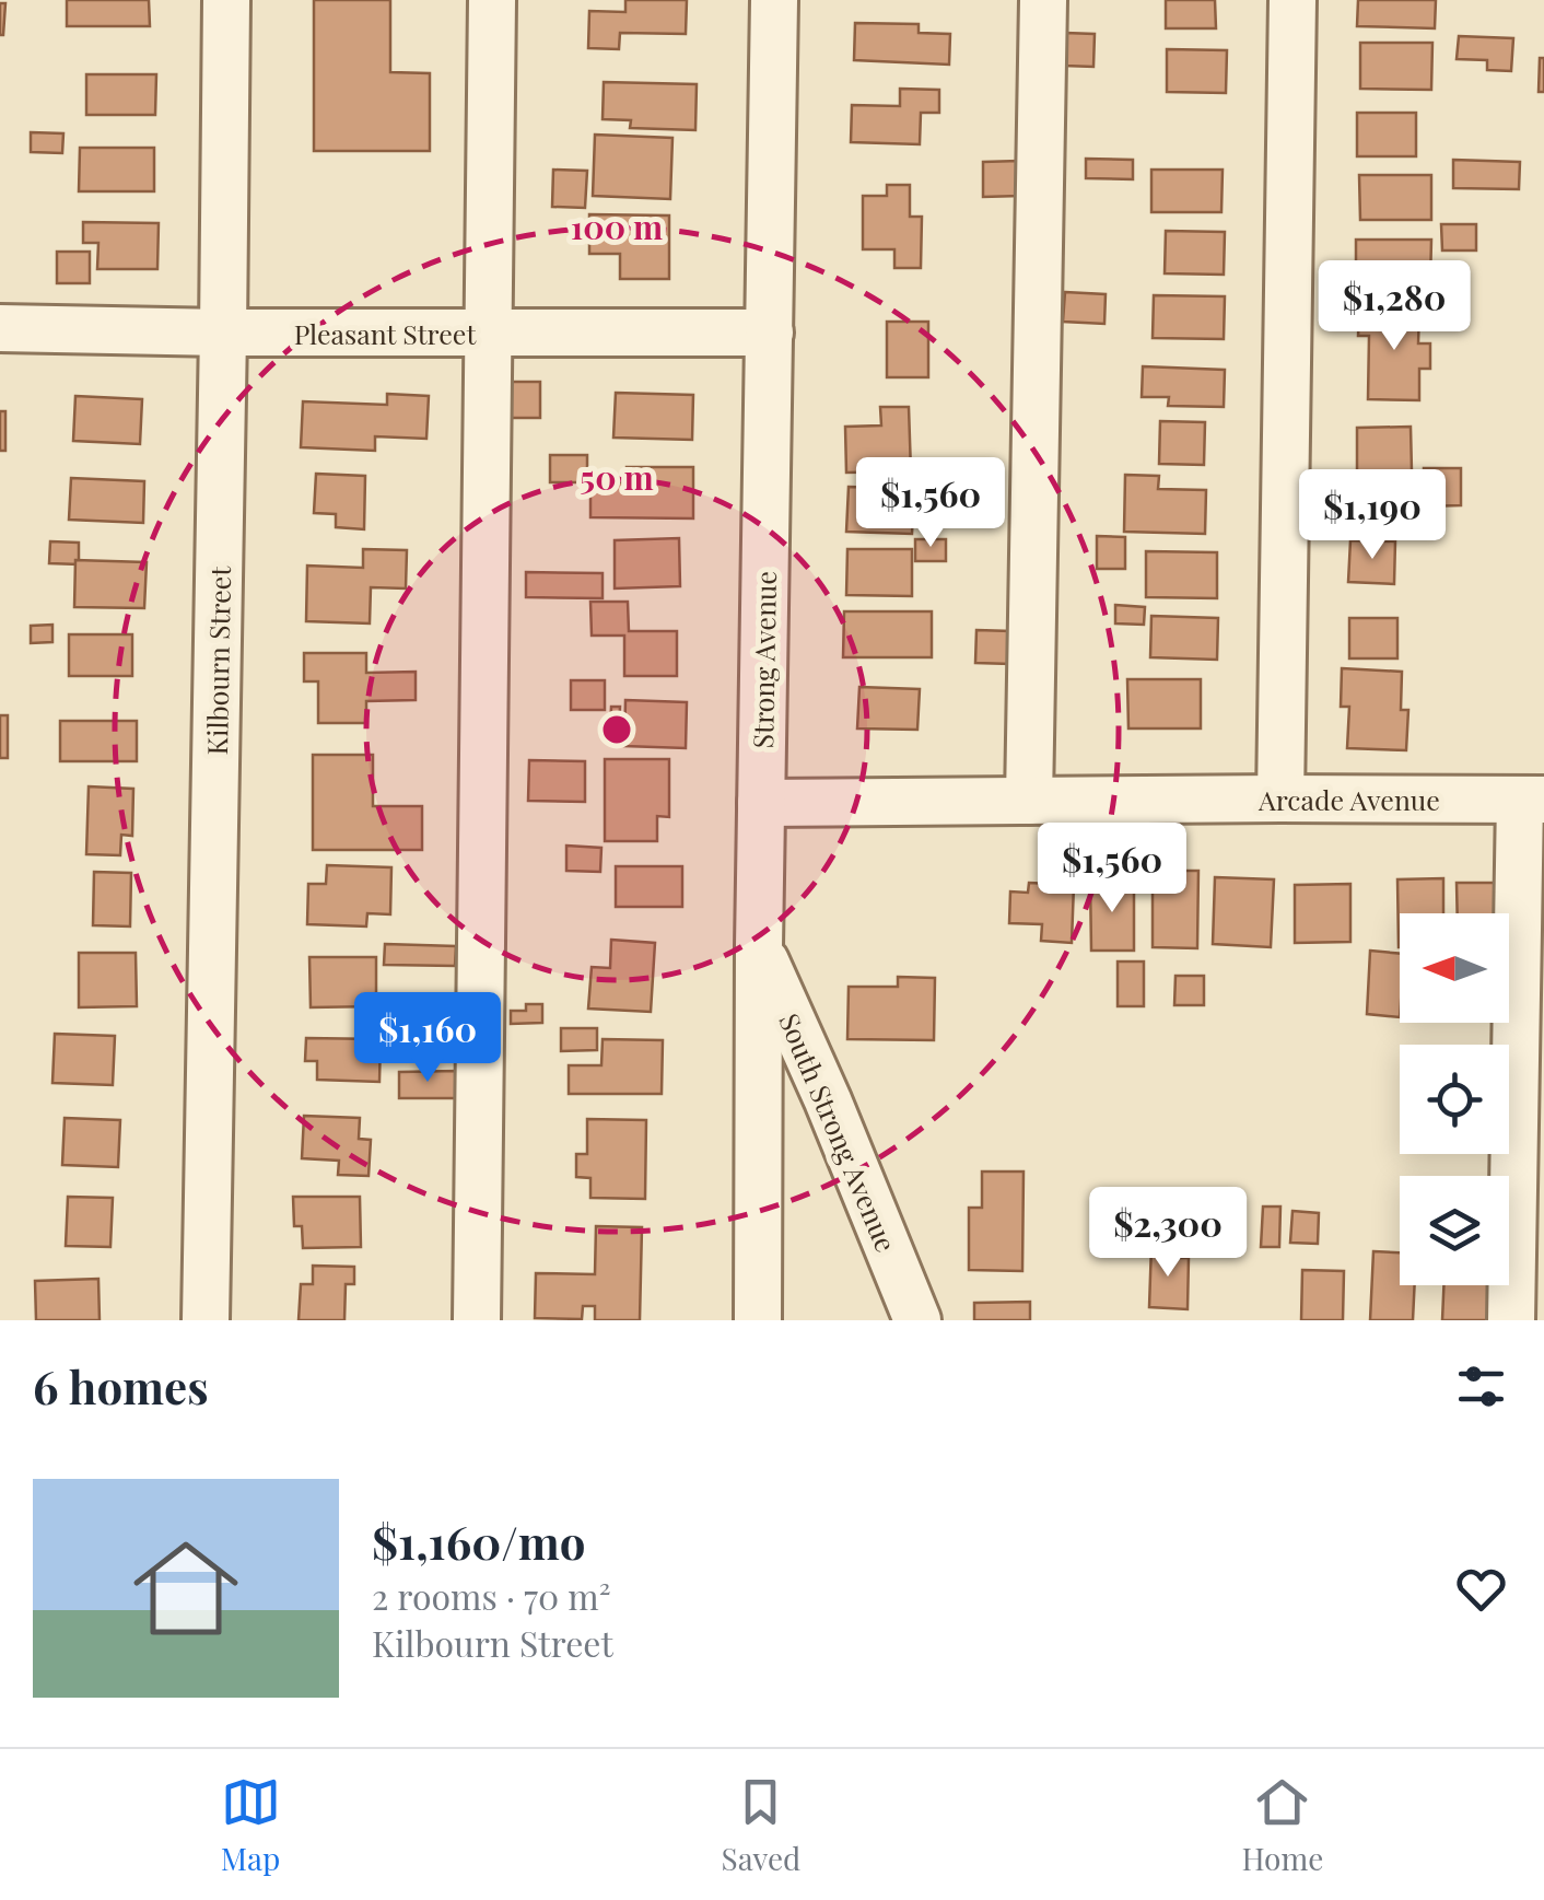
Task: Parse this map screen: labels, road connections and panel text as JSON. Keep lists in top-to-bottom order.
{
  "streets": {
    "street": [
      "Pleasant Street",
      "Strong Avenue",
      "Kilbourn Street",
      "Arcade Avenue",
      "South Strong Avenue"
    ]
  },
  "crossings": [
    ["Pleasant Street", "Strong Avenue"],
    ["Pleasant Street", "Kilbourn Street"],
    ["Strong Avenue", "Arcade Avenue"],
    ["Strong Avenue", "South Strong Avenue"]
  ],
  "north": "left",
  "page": {
    "price": [
      "$1,280",
      "$1,560",
      "$1,190",
      "$1,560",
      "$1,160",
      "$2,300"
    ],
    "heading": "6 homes",
    "list": [
      {
        "name": "$1,160/mo",
        "note": "2 rooms · 70 m² · Kilbourn Street"
      }
    ],
    "tabs": ["Map", "Saved", "Home"]
  },
  "rings": ["100 m", "50 m"]
}
